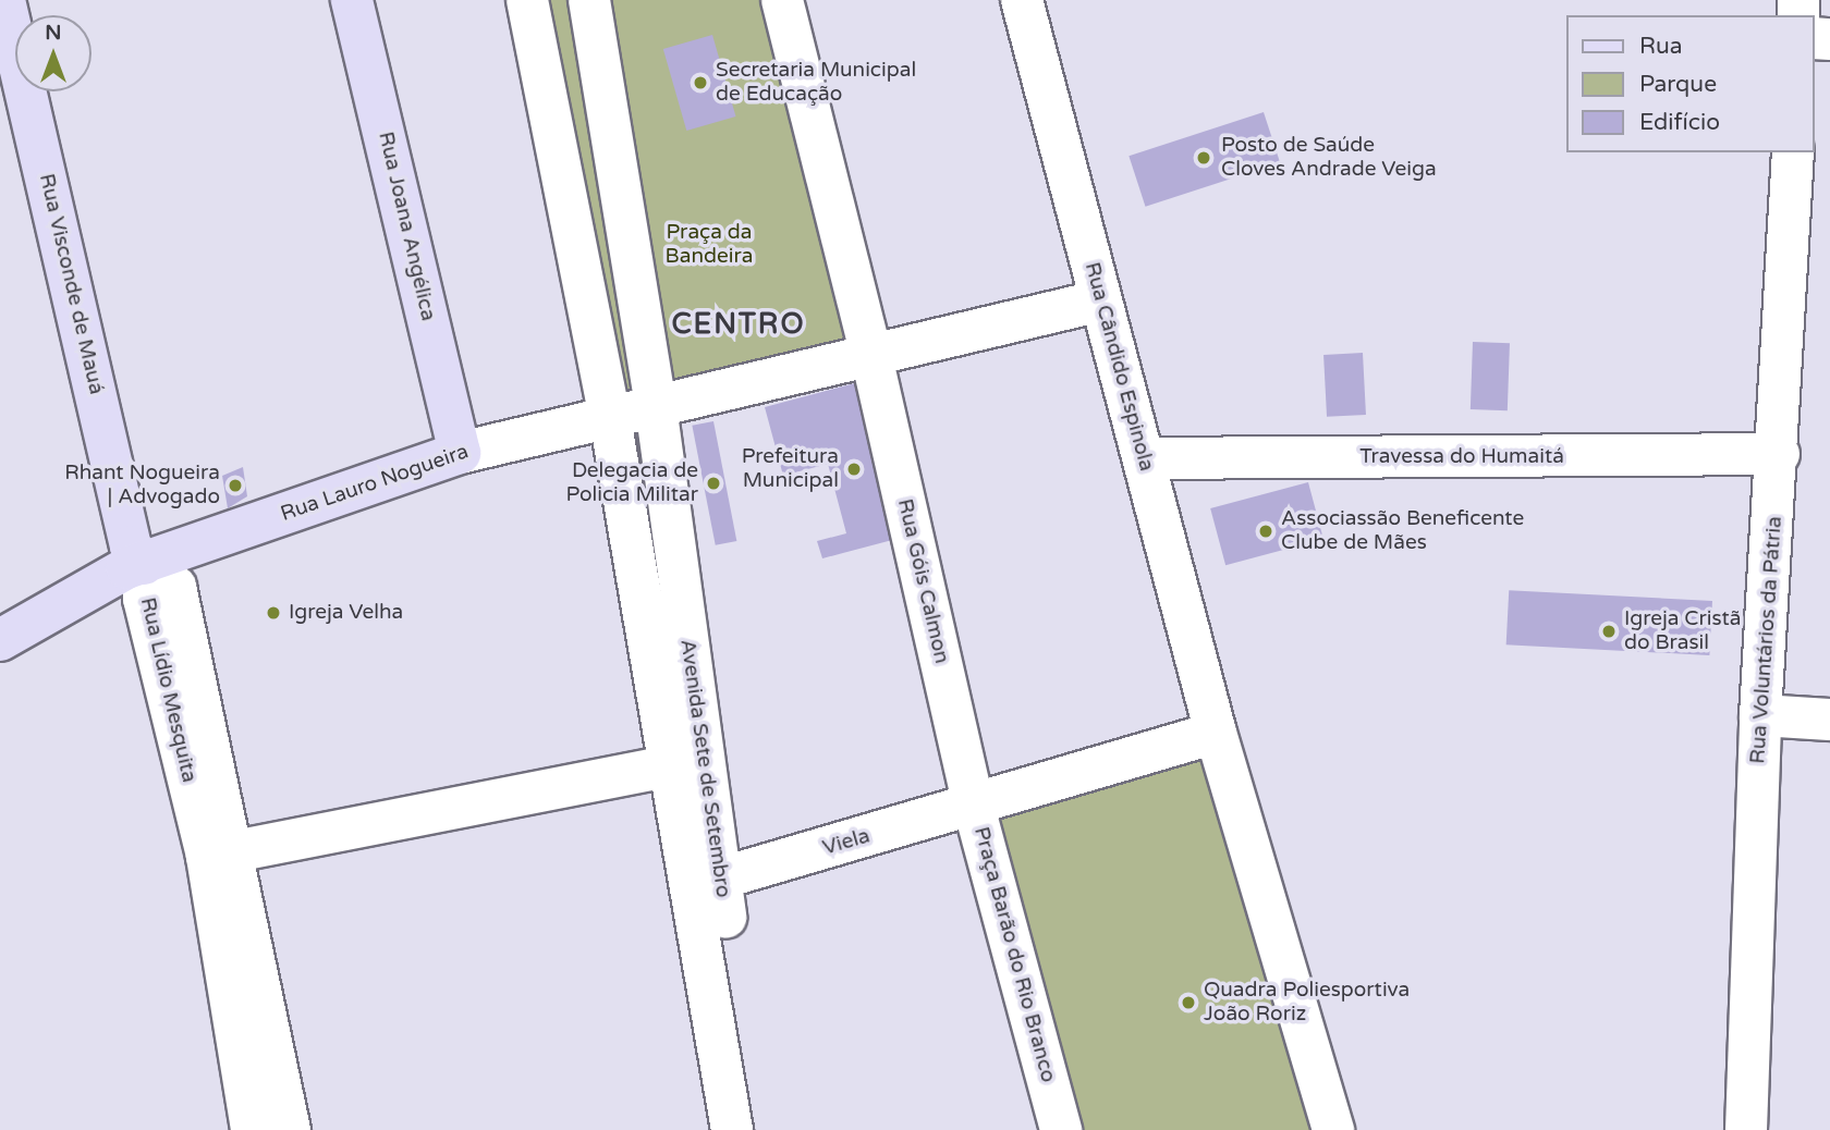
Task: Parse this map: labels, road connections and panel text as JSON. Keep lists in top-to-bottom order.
{
  "streets": {
    "main road": ["Rua Joana Angélica", "Rua Visconde de Mauá", "Rua Lauro Nogueira"],
    "street": [
      "Rua Cândido Espinola",
      "Travessa do Humaitá",
      "Rua Góis Calmon",
      "Rua Voluntários da Pátria",
      "Rua Lídio Mesquita",
      "Avenida Sete de Setembro",
      "Viela",
      "Praça Barão do Rio Branco"
    ]
  },
  "crossings": [
    ["Rua Joana Angélica", "Rua Lauro Nogueira"],
    ["Rua Visconde de Mauá", "Rua Lauro Nogueira"],
    ["Rua Visconde de Mauá", "Rua Lídio Mesquita"],
    ["Rua Cândido Espinola", "Travessa do Humaitá"],
    ["Rua Cândido Espinola", "Praça Barão do Rio Branco"],
    ["Travessa do Humaitá", "Rua Voluntários da Pátria"],
    ["Rua Lauro Nogueira", "Rua Lídio Mesquita"],
    ["Rua Lauro Nogueira", "Avenida Sete de Setembro"],
    ["Rua Góis Calmon", "Viela"],
    ["Rua Góis Calmon", "Praça Barão do Rio Branco"],
    ["Avenida Sete de Setembro", "Viela"],
    ["Viela", "Praça Barão do Rio Branco"]
  ],
  "districts": ["CENTRO"],
  "parks": ["Praça da Bandeira"],
  "places": [
    "Secretaria Municipal de Educação",
    "Posto de Saúde Cloves Andrade Veiga",
    "Prefeitura Municipal",
    "Delegacia de Policia Militar",
    "Rhant Nogueira | Advogado",
    "Associassão Beneficente Clube de Mães",
    "Igreja Velha",
    "Igreja Cristã do Brasil",
    "Quadra Poliesportiva João Roriz"
  ],
  "legend": ["Rua", "Parque", "Edifício"],
  "north": "top"
}
